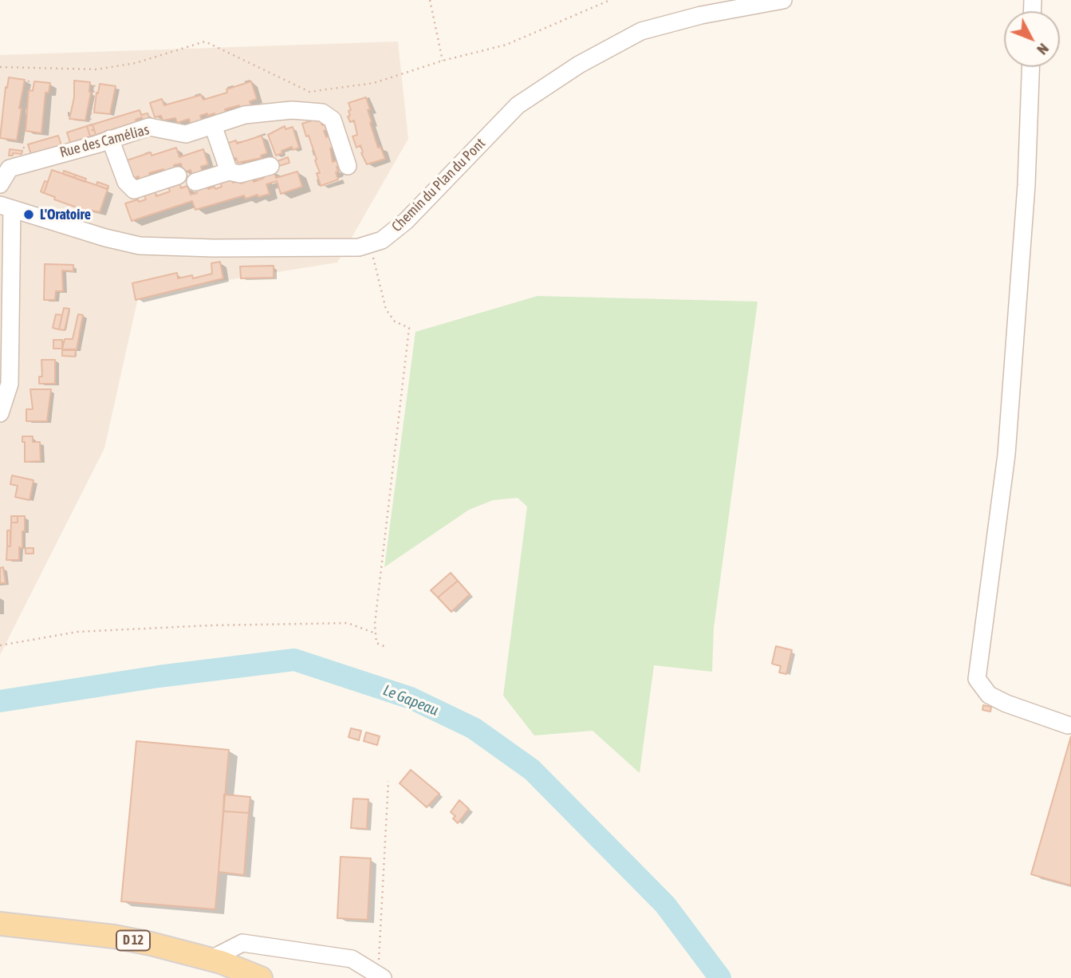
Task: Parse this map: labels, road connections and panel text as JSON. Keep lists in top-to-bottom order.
{
  "streets": {
    "main road": ["D 12"],
    "street": ["Rue des Camélias", "Chemin du Plan du Pont"]
  },
  "water": ["Le Gapeau"],
  "places": ["L'Oratoire"],
  "north": "bottom right"
}
